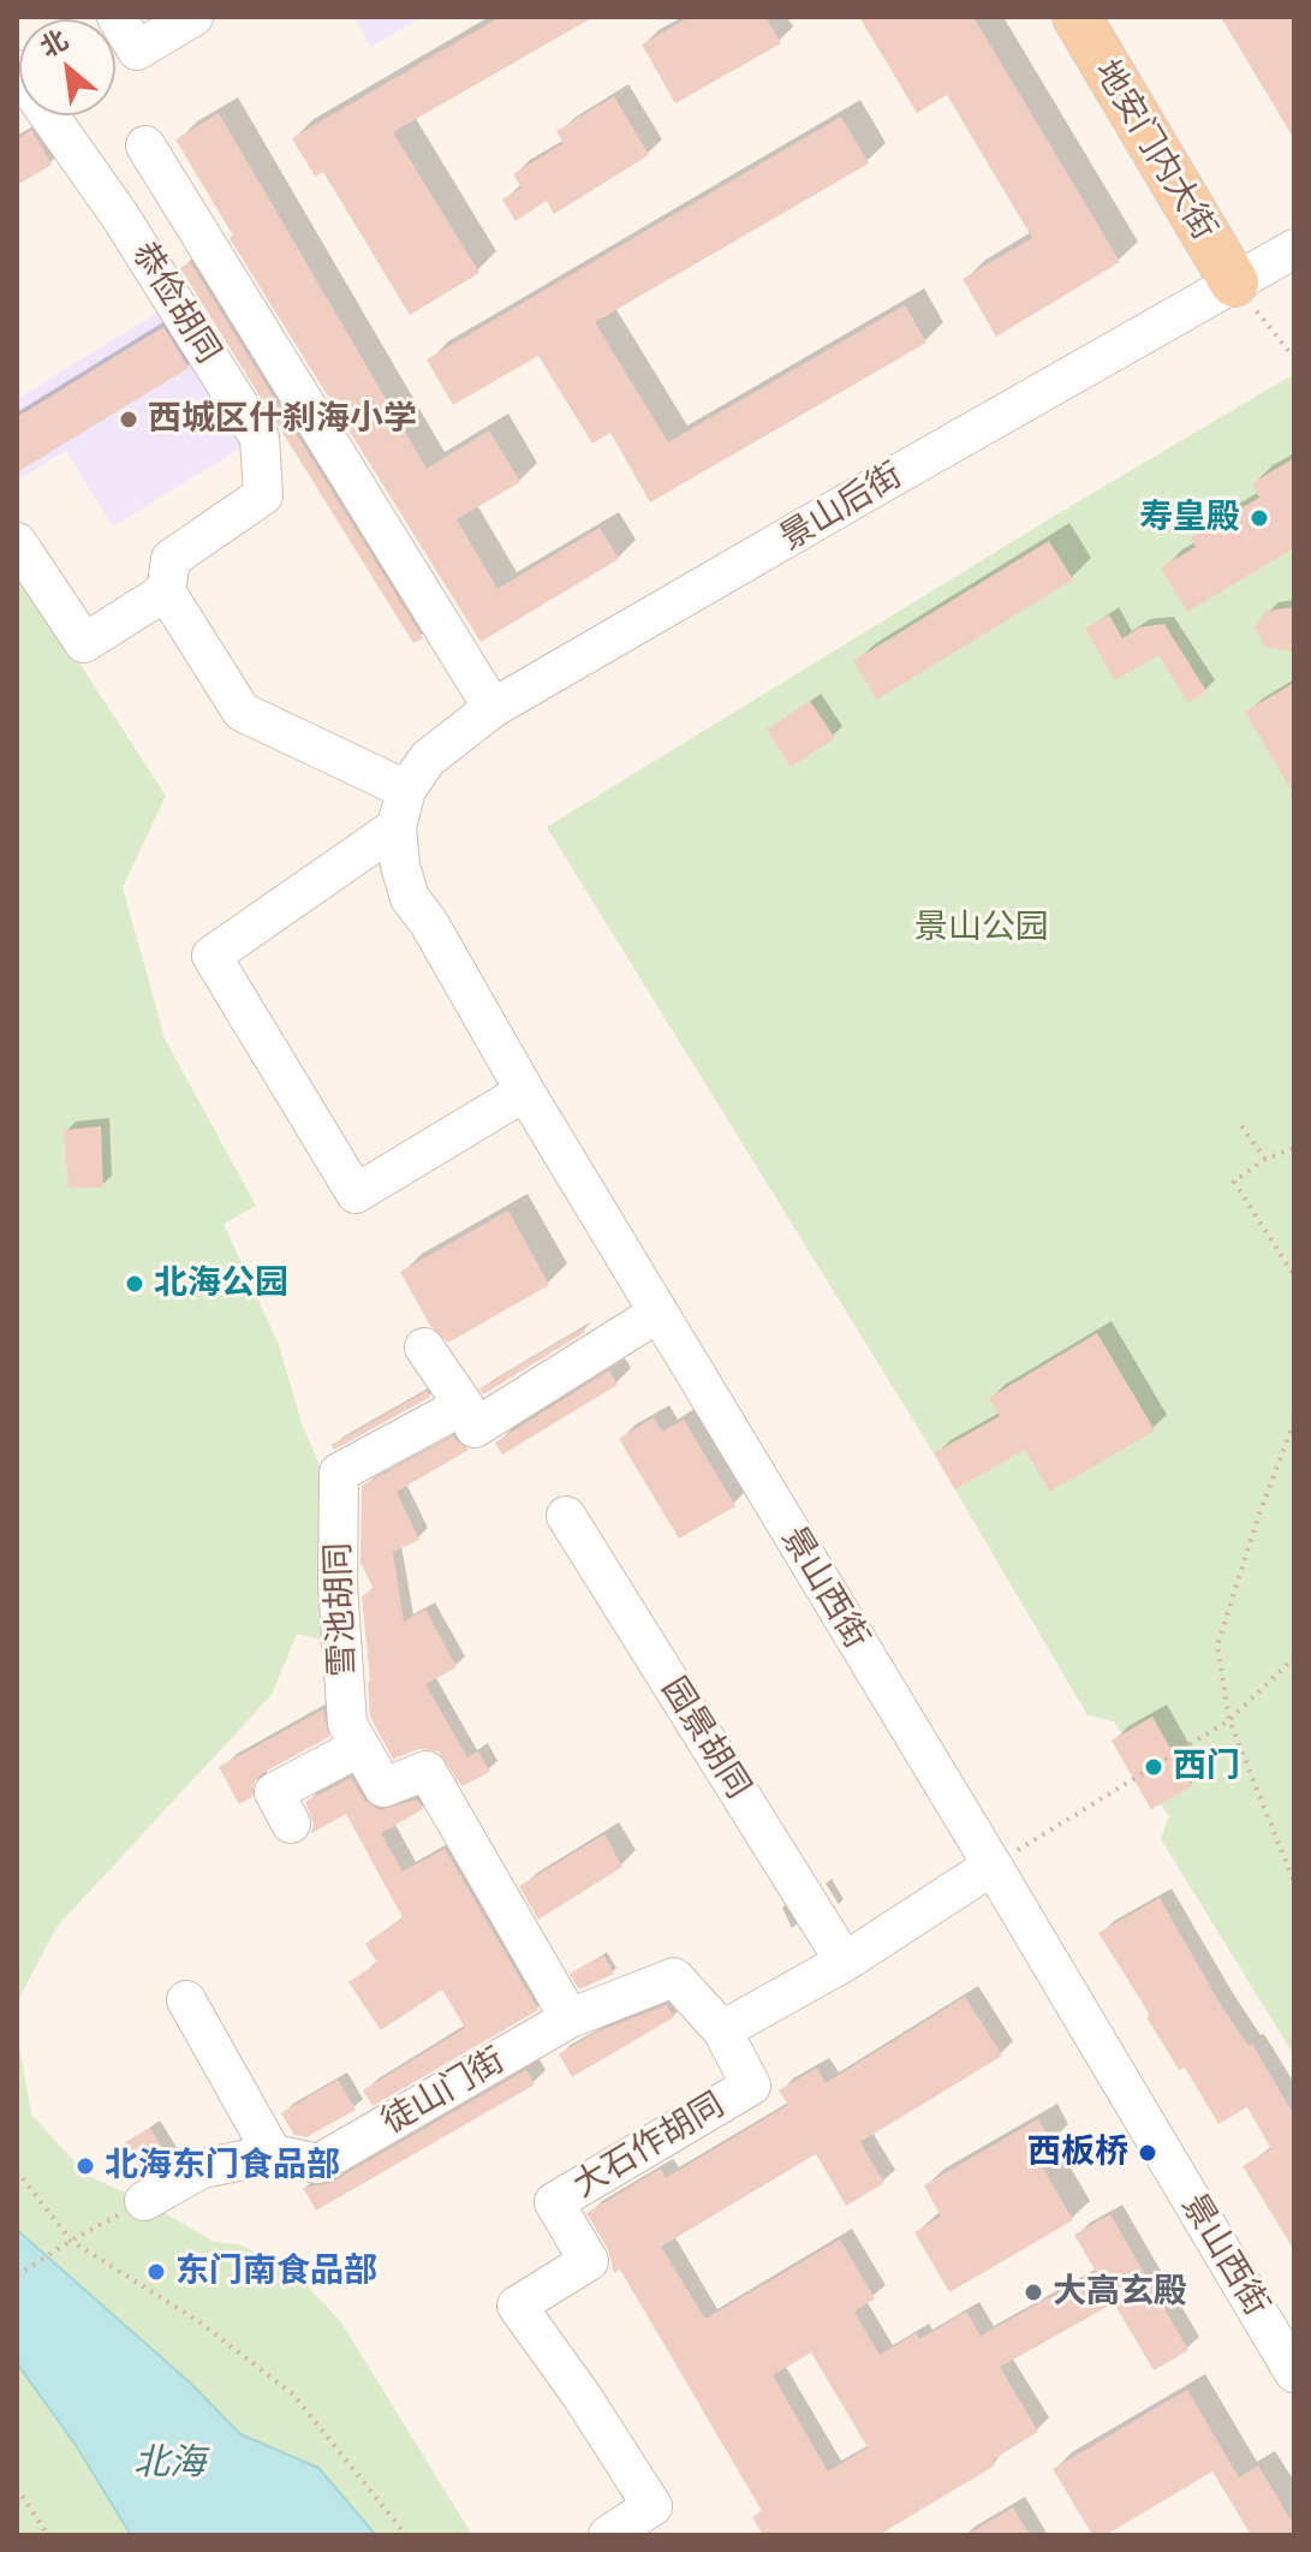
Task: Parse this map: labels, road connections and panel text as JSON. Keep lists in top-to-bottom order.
{
  "streets": {
    "main road": ["地安门内大街"],
    "street": [
      "恭俭胡同",
      "景山后街",
      "景山西街",
      "雪池胡同",
      "园景胡同",
      "徒山门街",
      "大石作胡同"
    ]
  },
  "crossings": [
    ["地安门内大街", "景山后街"],
    ["景山后街", "景山西街"],
    ["雪池胡同", "徒山门街"],
    ["徒山门街", "大石作胡同"]
  ],
  "water": ["北海"],
  "parks": ["景山公园"],
  "places": [
    "西城区什刹海小学",
    "寿皇殿",
    "北海公园",
    "西门",
    "西板桥",
    "北海东门食品部",
    "东门南食品部",
    "大高玄殿"
  ],
  "north": "top left"
}
